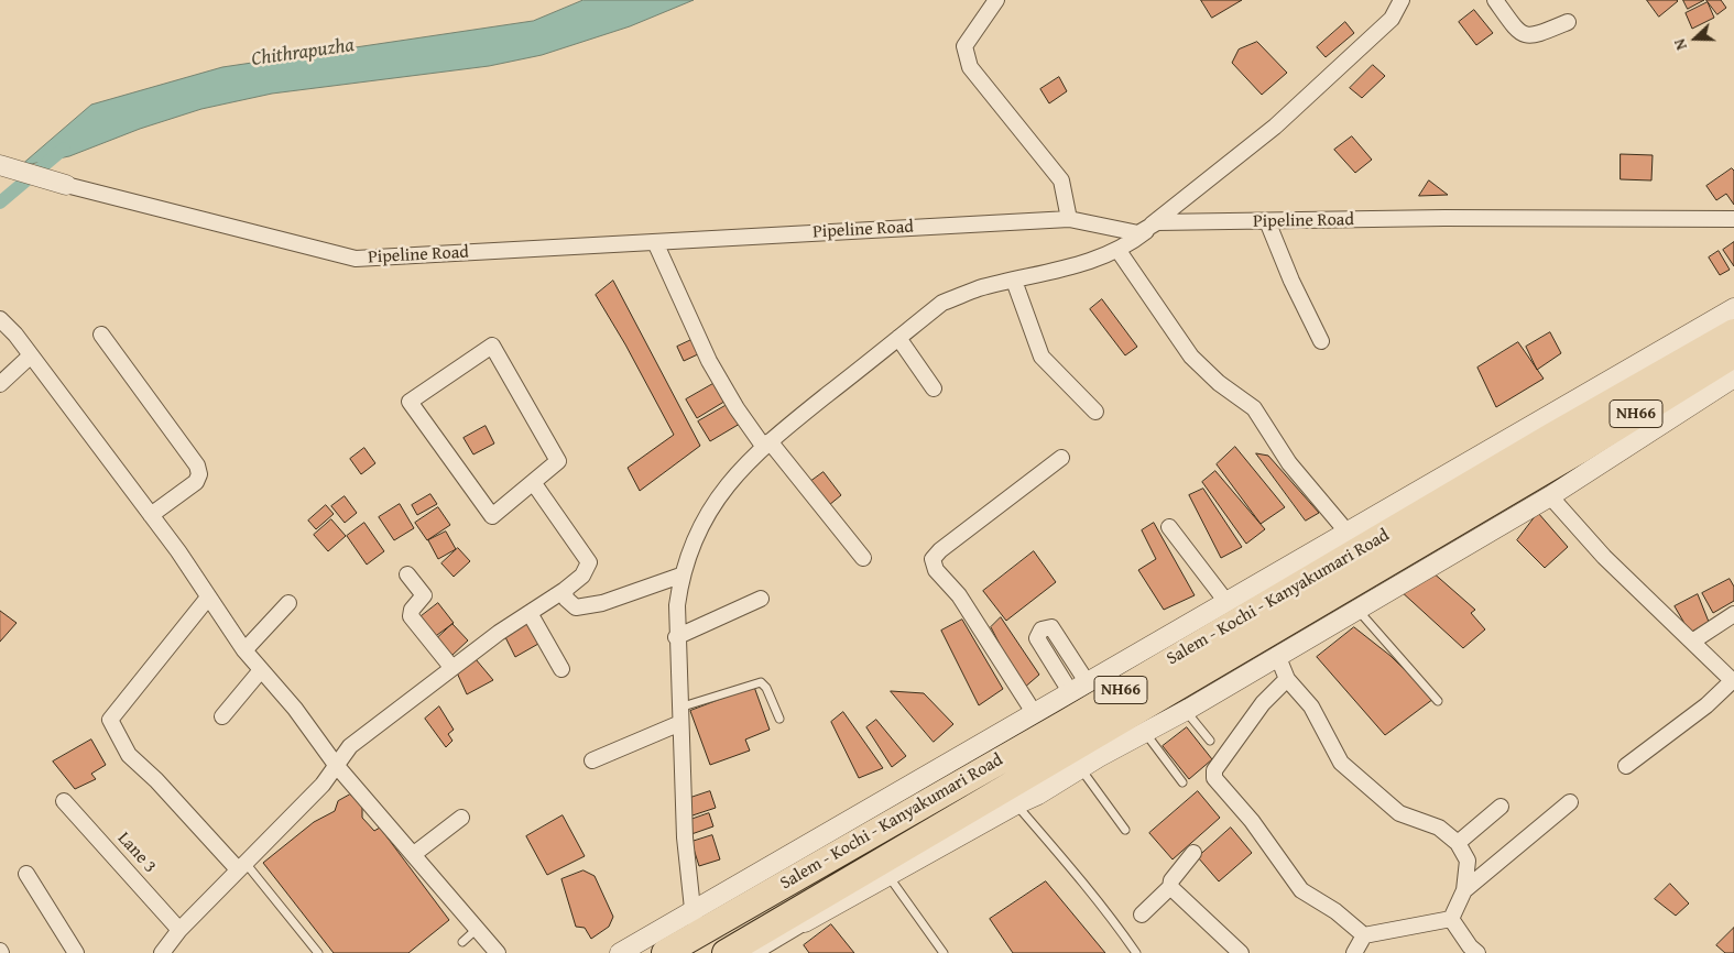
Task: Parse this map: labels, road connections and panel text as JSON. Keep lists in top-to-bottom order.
{
  "streets": {
    "highway": ["NH66", "Salem - Kochi - Kanyakumari Road"],
    "street": ["Pipeline Road", "Lane 3"]
  },
  "water": ["Chithrapuzha"],
  "north": "left"
}
